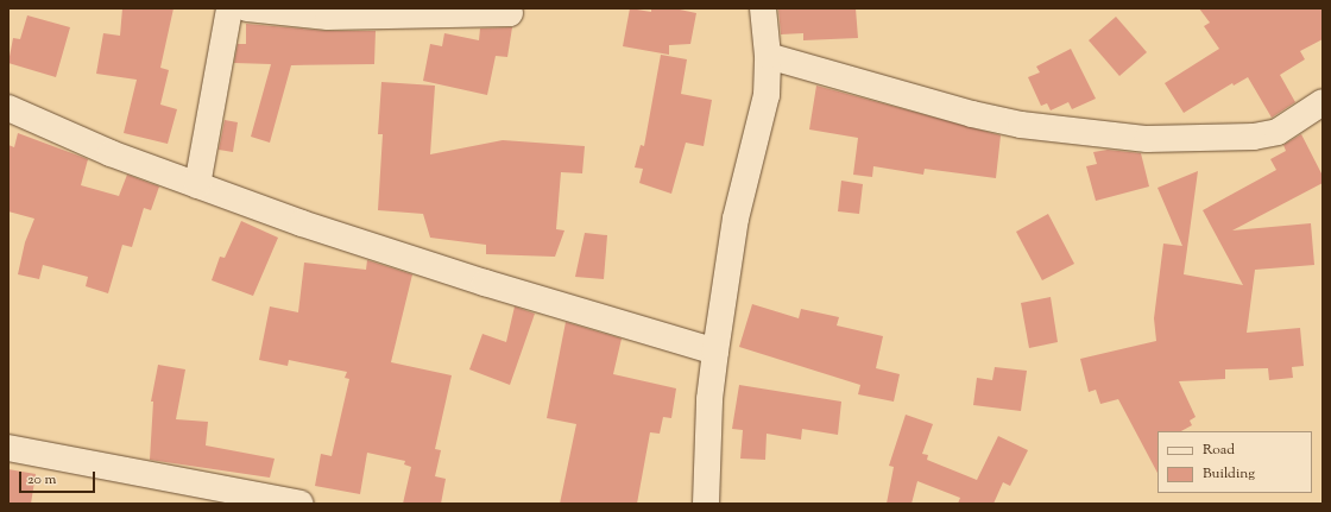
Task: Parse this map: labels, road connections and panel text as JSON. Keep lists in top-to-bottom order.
{
  "legend": ["Road", "Building"],
  "scale_bar": "20 m"
}
